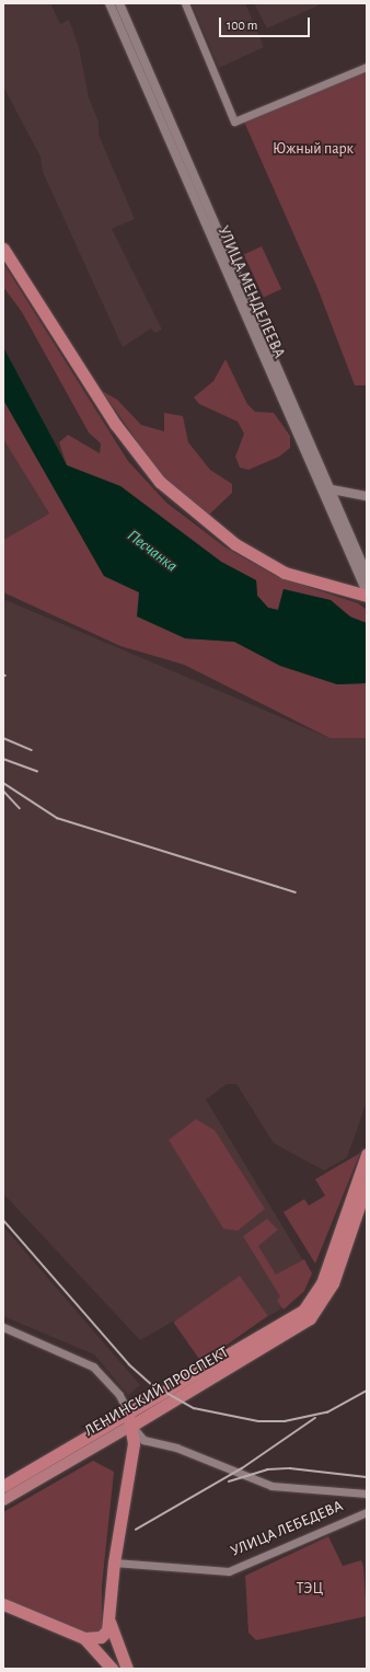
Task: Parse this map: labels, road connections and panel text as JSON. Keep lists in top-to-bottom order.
{
  "streets": {
    "highway": ["ЛЕНИНСКИЙ ПРОСПЕКТ"],
    "street": ["УЛИЦА МЕНДЕЛЕЕВА", "УЛИЦА ЛЕБЕДЕВА"]
  },
  "water": ["Песчанка"],
  "parks": ["Южный парк", "ТЭЦ"],
  "scale_bar": "100 m"
}
